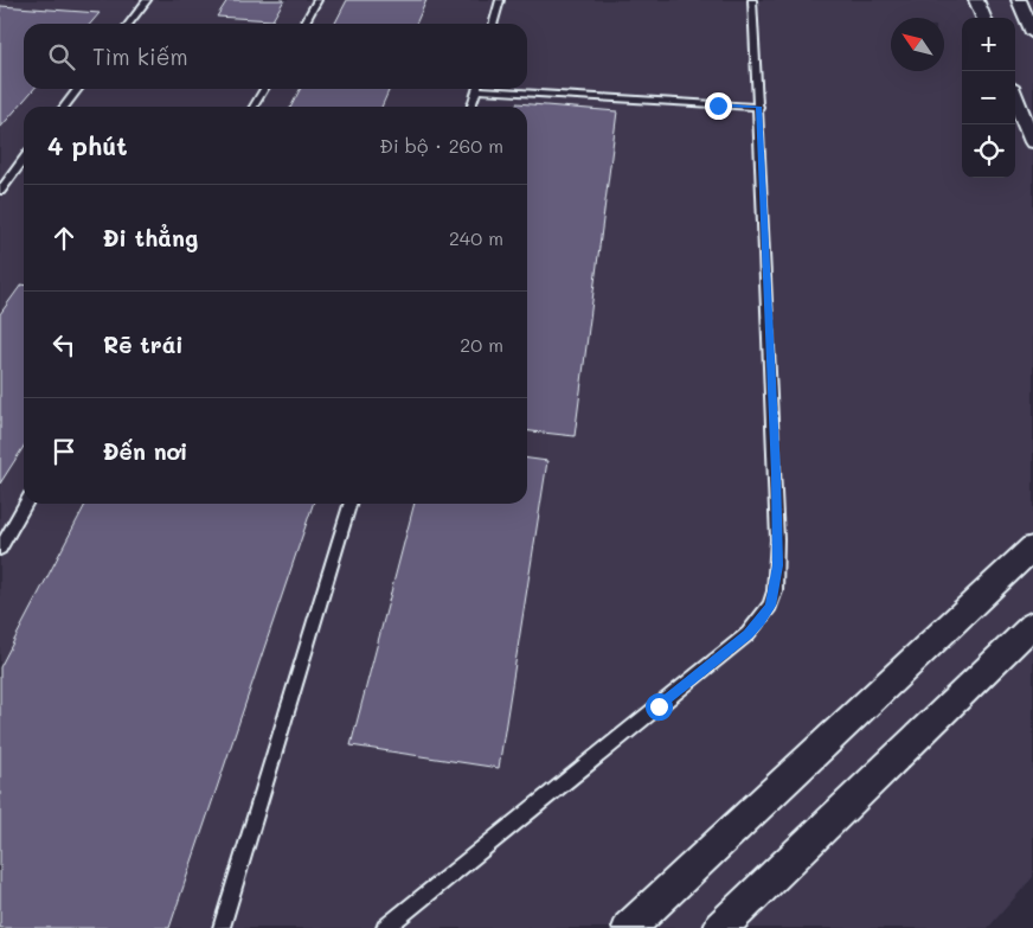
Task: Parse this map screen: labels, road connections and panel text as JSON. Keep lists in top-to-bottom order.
{
  "north": "top left",
  "page": {
    "map_buttons": ["+", "−"],
    "search": "Tìm kiếm",
    "heading": ["4 phút", "Đi bộ · 260 m"],
    "list": [
      ["Đi thẳng", "240 m"],
      ["Rẽ trái", "20 m"],
      "Đến nơi"
    ]
  }
}
